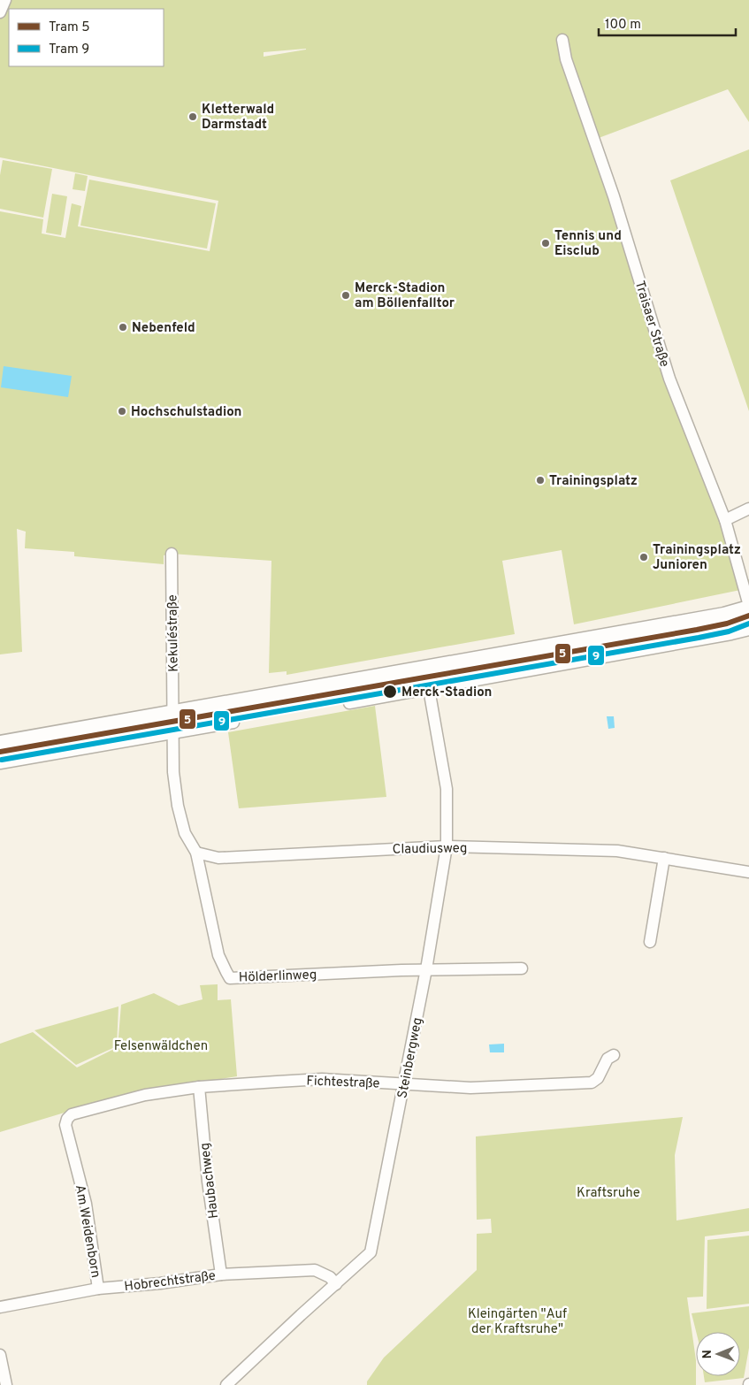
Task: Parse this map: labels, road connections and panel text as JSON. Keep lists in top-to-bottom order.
{
  "streets": {
    "street": [
      "Traisaer Straße",
      "Kekuléstraße",
      "Claudiusweg",
      "Hölderlinweg",
      "Steinbergweg",
      "Fichtestraße",
      "Haubachweg",
      "Am Weidenborn",
      "Hobrechtstraße"
    ]
  },
  "crossings": [
    ["Kekuléstraße", "Hölderlinweg"],
    ["Claudiusweg", "Hölderlinweg"],
    ["Claudiusweg", "Steinbergweg"],
    ["Hölderlinweg", "Steinbergweg"],
    ["Steinbergweg", "Fichtestraße"],
    ["Steinbergweg", "Hobrechtstraße"],
    ["Fichtestraße", "Haubachweg"],
    ["Fichtestraße", "Am Weidenborn"],
    ["Haubachweg", "Hobrechtstraße"],
    ["Am Weidenborn", "Hobrechtstraße"]
  ],
  "parks": ["Felsenwäldchen", "Kraftsruhe", "Kleingärten \"Auf der Kraftsruhe\""],
  "places": [
    "Kletterwald Darmstadt",
    "Tennis und Eisclub",
    "Merck-Stadion am Böllenfalltor",
    "Nebenfeld",
    "Hochschulstadion",
    "Trainingsplatz",
    "Trainingsplatz Junioren",
    "Merck-Stadion"
  ],
  "lines": ["tram line 5", "tram line 9"],
  "legend": ["Tram 5", "Tram 9"],
  "scale_bar": "100 m",
  "north": "left"
}
